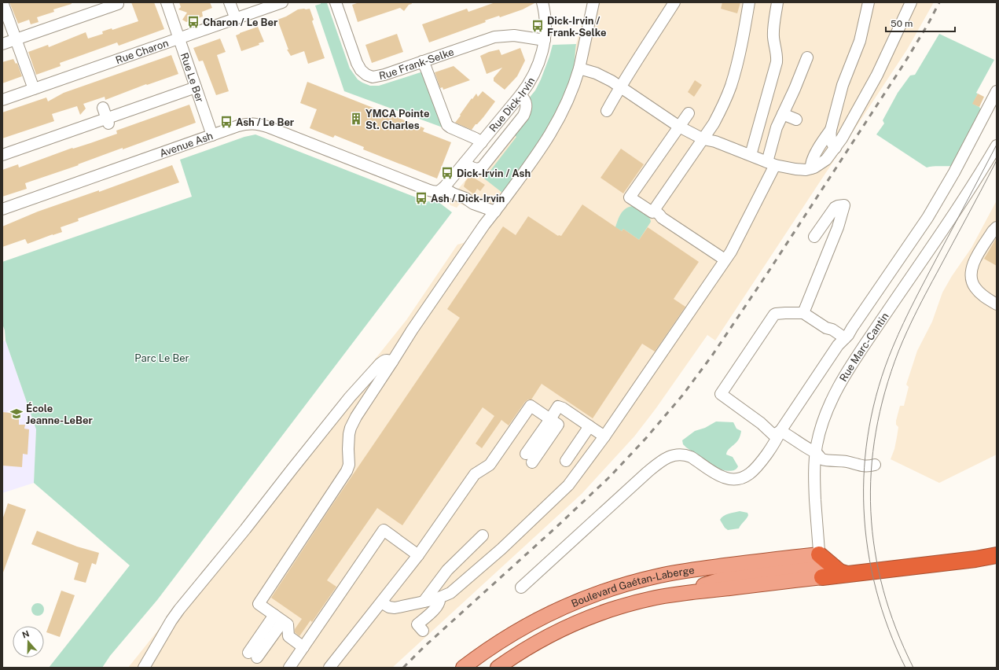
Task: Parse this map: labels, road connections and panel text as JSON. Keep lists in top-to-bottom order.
{
  "streets": {
    "main road": ["Boulevard Gaétan-Laberge"],
    "street": [
      "Rue Charon",
      "Rue Frank-Selke",
      "Rue Le Ber",
      "Rue Dick-Irvin",
      "Avenue Ash",
      "Rue Marc-Cantin"
    ]
  },
  "crossings": [
    ["Rue Charon", "Rue Le Ber"],
    ["Rue Frank-Selke", "Rue Dick-Irvin"],
    ["Rue Le Ber", "Avenue Ash"],
    ["Rue Dick-Irvin", "Avenue Ash"],
    ["Rue Marc-Cantin", "Boulevard Gaétan-Laberge"]
  ],
  "parks": ["Parc Le Ber"],
  "places": {
    "bus stop": [
      "Charon / Le Ber",
      "Dick-Irvin / Frank-Selke",
      "Ash / Le Ber",
      "Dick-Irvin / Ash",
      "Ash / Dick-Irvin"
    ],
    "building": ["YMCA Pointe St. Charles"],
    "school or university": ["École Jeanne-LeBer"]
  },
  "scale_bar": "50 m",
  "north": "top"
}
